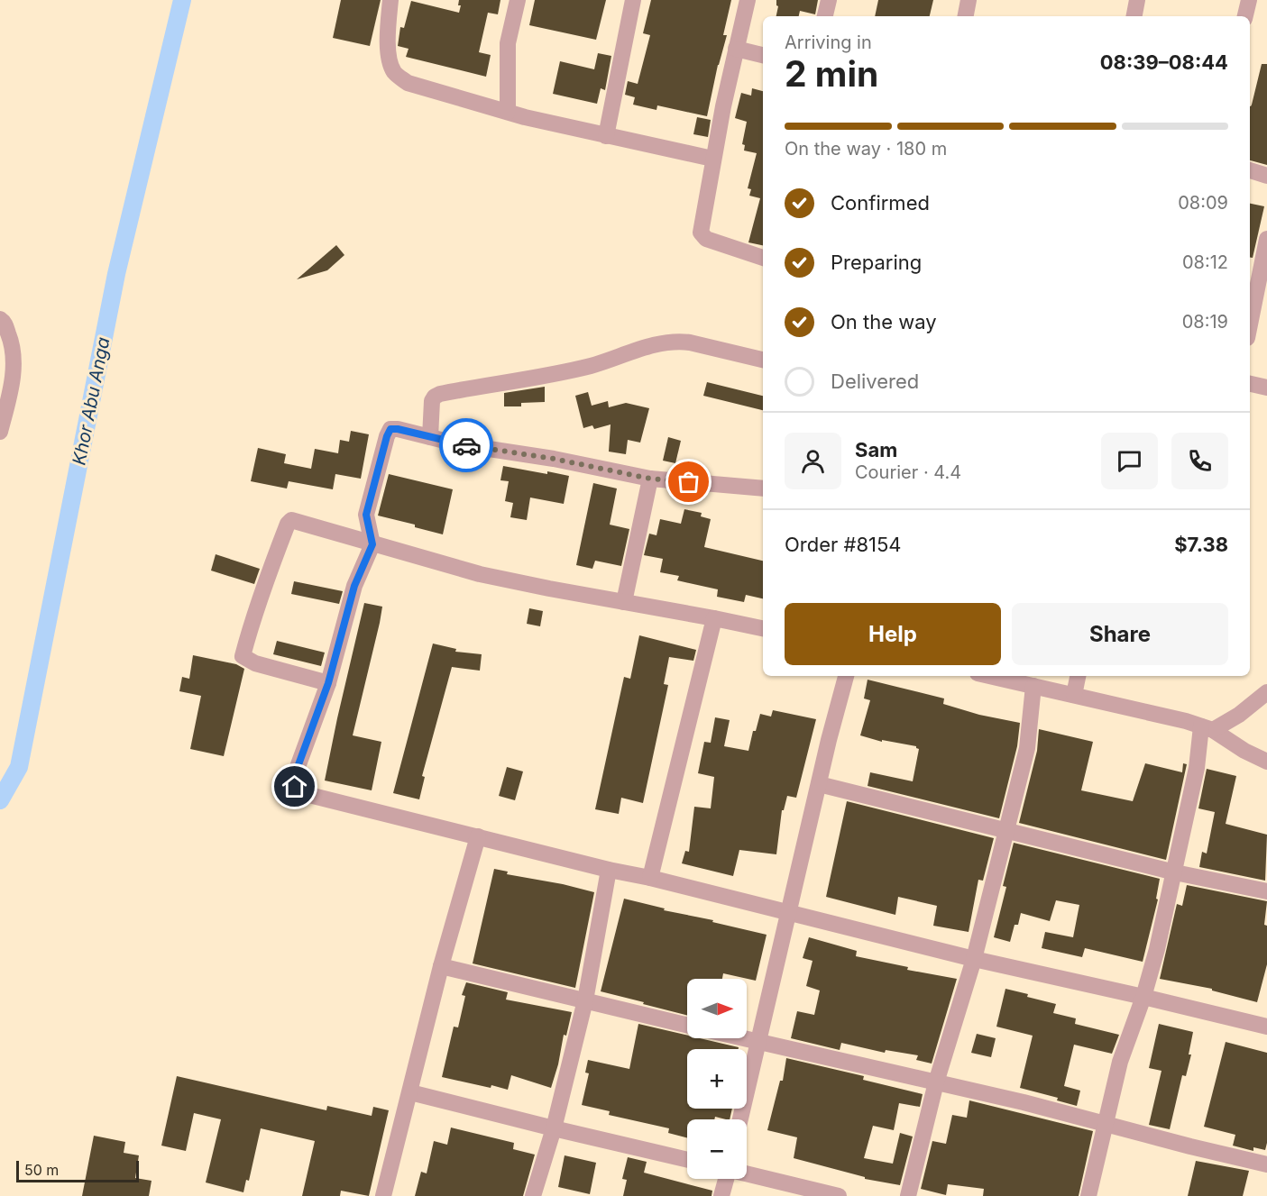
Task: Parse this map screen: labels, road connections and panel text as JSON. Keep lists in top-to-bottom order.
{
  "water": ["Khor Abu Anga"],
  "scale_bar": "50 m",
  "north": "right",
  "page": {
    "heading": ["2 min", "Arriving in", "08:39–08:44"],
    "panel": [
      "Sam",
      "Courier · 4.4",
      "Order #8154",
      "$7.38"
    ],
    "bar": "On the way · 180 m",
    "list": [
      ["Confirmed", "08:09"],
      ["Preparing", "08:12"],
      ["On the way", "08:19"],
      "Delivered"
    ],
    "buttons": ["Help", "Share"],
    "map_buttons": ["+", "−"],
    "scale": "50 m"
  }
}
